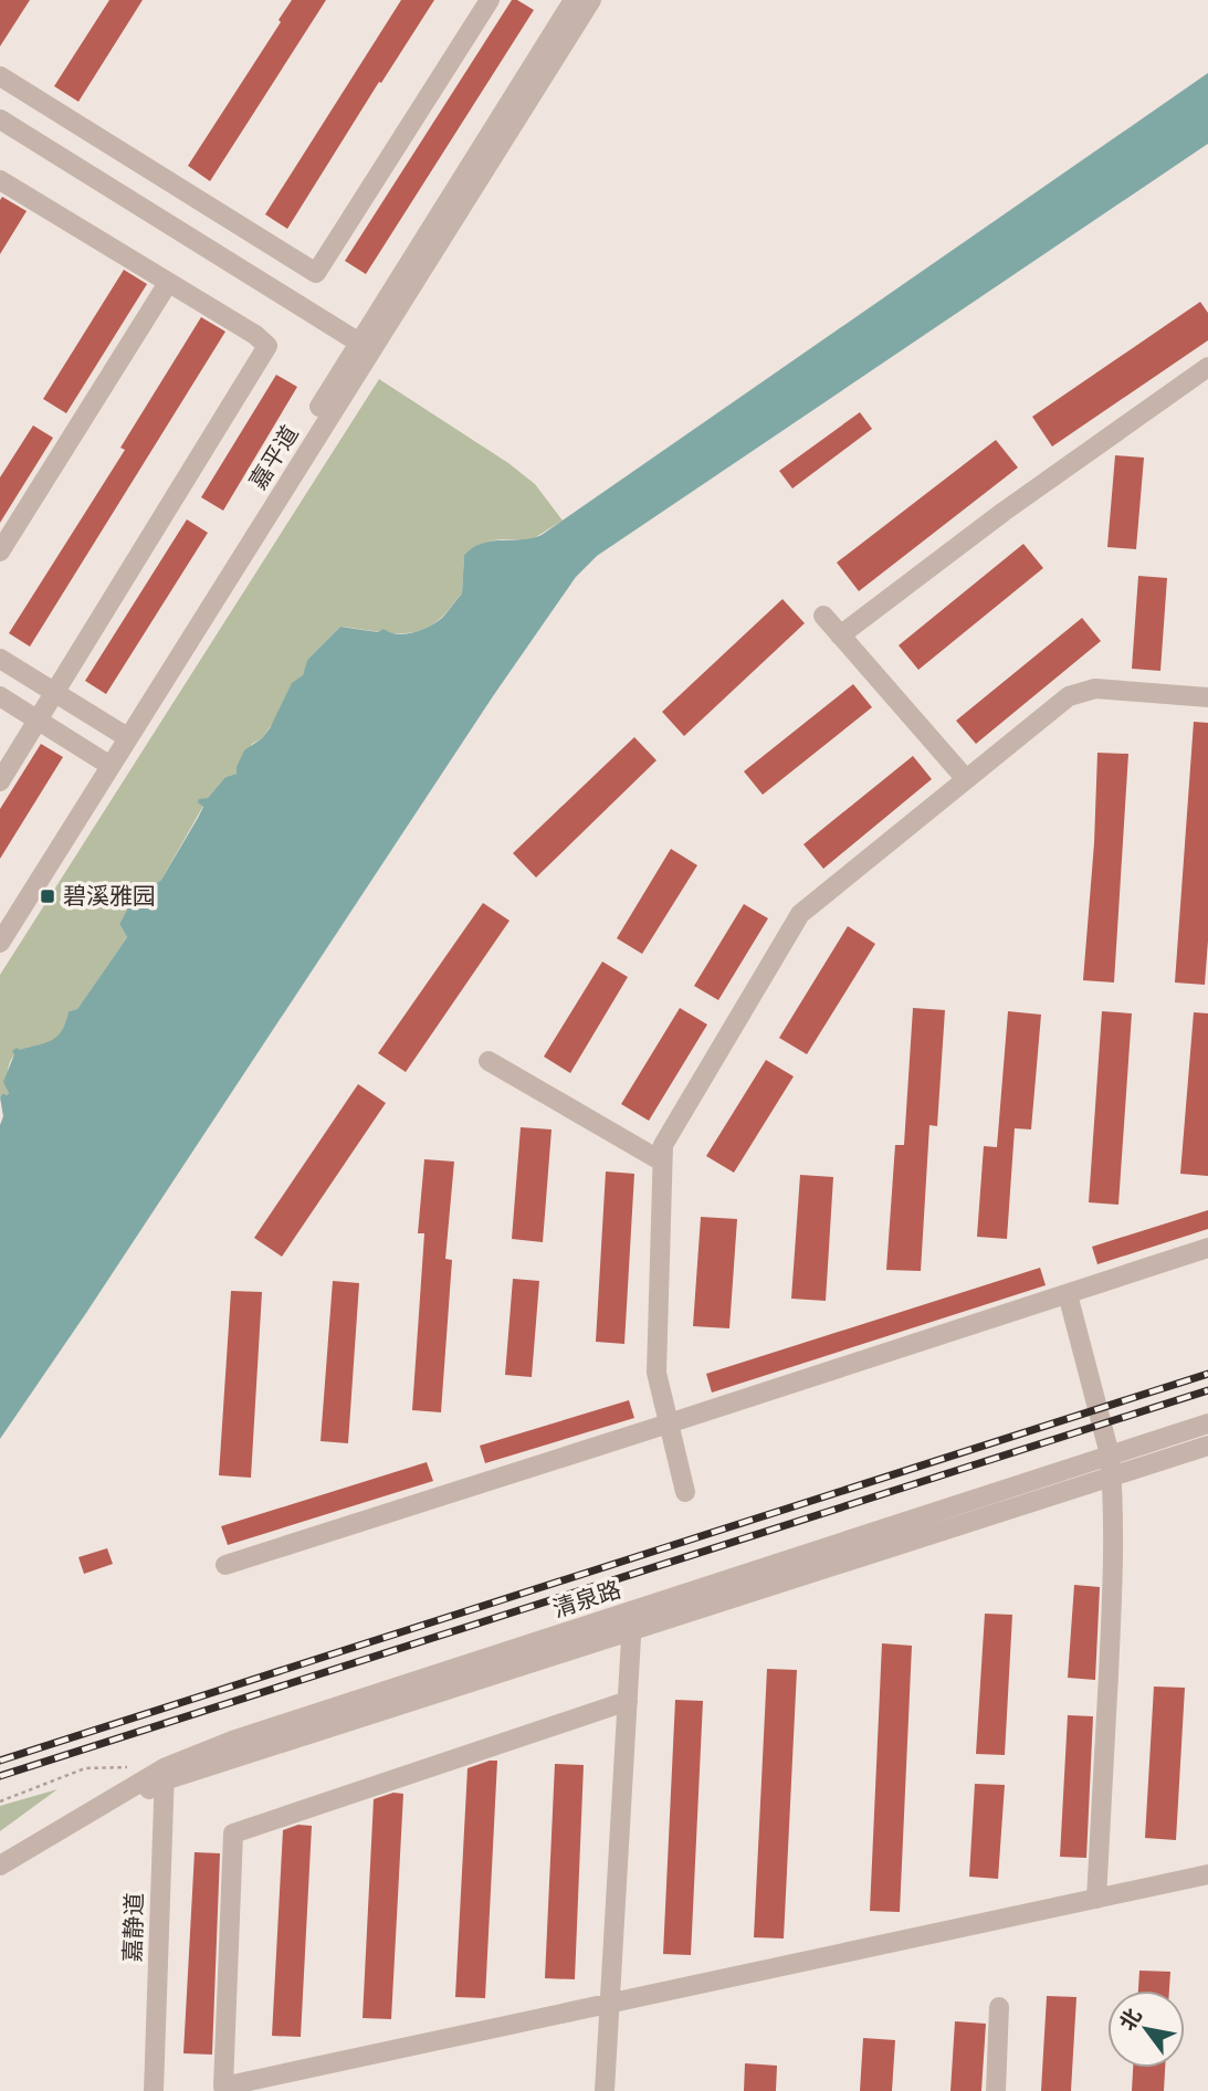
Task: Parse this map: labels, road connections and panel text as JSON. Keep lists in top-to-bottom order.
{
  "streets": {
    "street": ["嘉平道", "清泉路", "嘉静道"]
  },
  "crossings": [
    ["清泉路", "嘉静道"]
  ],
  "places": {
    "transit": ["碧溪雅园"]
  },
  "north": "top left"
}
